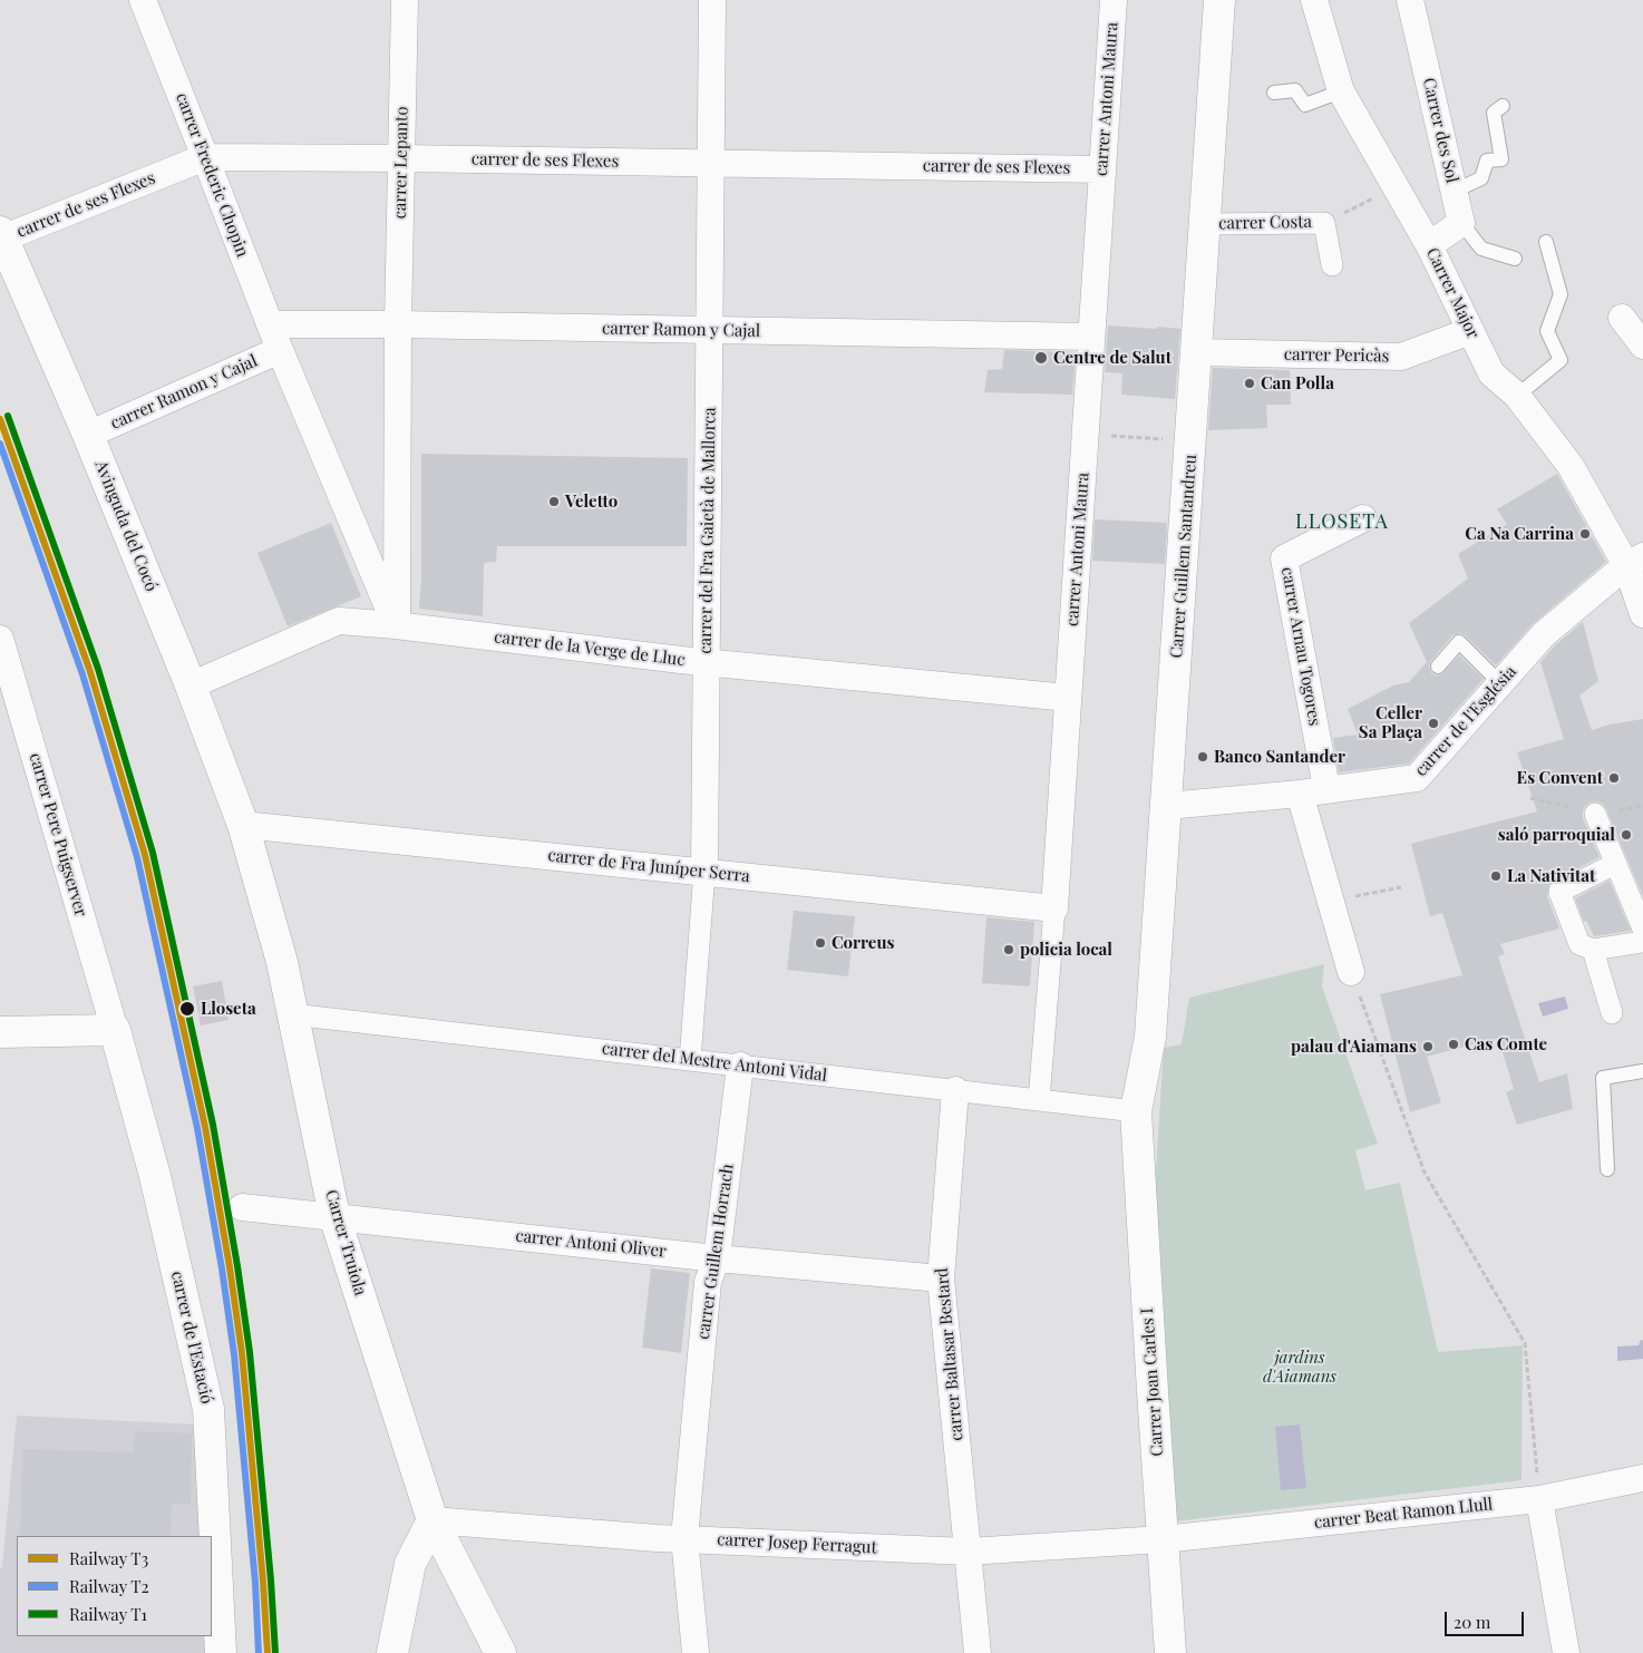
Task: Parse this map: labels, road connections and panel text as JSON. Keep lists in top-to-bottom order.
{
  "streets": {
    "street": [
      "carrer Antoni Maura",
      "Carrer des Sol",
      "carrer de ses Flexes",
      "carrer Lepanto",
      "carrer Frederic Chopin",
      "carrer Costa",
      "Carrer Major",
      "carrer Ramon y Cajal",
      "carrer Pericàs",
      "Avinguda del Cocó",
      "carrer del Fra Gaietà de Mallorca",
      "Carrer Guillem Santandreu",
      "carrer Arnau Togores",
      "carrer de la Verge de Lluc",
      "carrer de l'Església",
      "carrer Pere Puigserver",
      "carrer de Fra Juníper Serra",
      "carrer del Mestre Antoni Vidal",
      "Carrer Truiola",
      "carrer Antoni Oliver",
      "carrer Guillem Horrach",
      "carrer de l'Estació",
      "carrer Baltasar Bestard",
      "Carrer Joan Carles I",
      "carrer Beat Ramon Llull",
      "carrer Josep Ferragut"
    ]
  },
  "crossings": [
    ["carrer Antoni Maura", "carrer de ses Flexes"],
    ["carrer Antoni Maura", "carrer Ramon y Cajal"],
    ["carrer Antoni Maura", "carrer de la Verge de Lluc"],
    ["carrer Antoni Maura", "carrer de Fra Juníper Serra"],
    ["carrer Antoni Maura", "carrer del Mestre Antoni Vidal"],
    ["carrer de ses Flexes", "carrer Lepanto"],
    ["carrer de ses Flexes", "carrer Frederic Chopin"],
    ["carrer de ses Flexes", "Avinguda del Cocó"],
    ["carrer de ses Flexes", "carrer del Fra Gaietà de Mallorca"],
    ["carrer Lepanto", "carrer Frederic Chopin"],
    ["carrer Lepanto", "carrer Ramon y Cajal"],
    ["carrer Lepanto", "carrer de la Verge de Lluc"],
    ["carrer Frederic Chopin", "carrer Ramon y Cajal"],
    ["carrer Frederic Chopin", "carrer de la Verge de Lluc"],
    ["carrer Costa", "Carrer Major"],
    ["carrer Costa", "Carrer Guillem Santandreu"],
    ["Carrer Major", "carrer Pericàs"],
    ["Carrer Major", "carrer de l'Església"],
    ["carrer Ramon y Cajal", "Avinguda del Cocó"],
    ["carrer Ramon y Cajal", "carrer del Fra Gaietà de Mallorca"],
    ["carrer Pericàs", "Carrer Guillem Santandreu"],
    ["Avinguda del Cocó", "carrer de la Verge de Lluc"],
    ["Avinguda del Cocó", "carrer de Fra Juníper Serra"],
    ["Avinguda del Cocó", "Carrer Truiola"],
    ["carrer del Fra Gaietà de Mallorca", "carrer de la Verge de Lluc"],
    ["carrer del Fra Gaietà de Mallorca", "carrer de Fra Juníper Serra"],
    ["carrer del Fra Gaietà de Mallorca", "carrer del Mestre Antoni Vidal"],
    ["Carrer Guillem Santandreu", "carrer de l'Església"],
    ["Carrer Guillem Santandreu", "carrer del Mestre Antoni Vidal"],
    ["Carrer Guillem Santandreu", "Carrer Joan Carles I"],
    ["carrer Arnau Togores", "carrer de l'Església"],
    ["carrer Pere Puigserver", "carrer de l'Estació"],
    ["carrer de Fra Juníper Serra", "Carrer Truiola"],
    ["carrer del Mestre Antoni Vidal", "Carrer Truiola"],
    ["carrer del Mestre Antoni Vidal", "carrer Guillem Horrach"],
    ["carrer del Mestre Antoni Vidal", "carrer Baltasar Bestard"],
    ["carrer del Mestre Antoni Vidal", "Carrer Joan Carles I"],
    ["Carrer Truiola", "carrer Antoni Oliver"],
    ["Carrer Truiola", "carrer Josep Ferragut"],
    ["carrer Antoni Oliver", "carrer Guillem Horrach"],
    ["carrer Antoni Oliver", "carrer Baltasar Bestard"],
    ["carrer Guillem Horrach", "carrer Josep Ferragut"],
    ["carrer Baltasar Bestard", "carrer Josep Ferragut"],
    ["Carrer Joan Carles I", "carrer Beat Ramon Llull"],
    ["Carrer Joan Carles I", "carrer Josep Ferragut"],
    ["carrer Beat Ramon Llull", "carrer Josep Ferragut"]
  ],
  "districts": ["LLOSETA"],
  "parks": ["jardins d'Aiamans"],
  "places": [
    "Centre de Salut",
    "Can Polla",
    "Veletto",
    "Ca Na Carrina",
    "Celler Sa Plaça",
    "Banco Santander",
    "Es Convent",
    "saló parroquial",
    "La Nativitat",
    "Correus",
    "policia local",
    "Lloseta",
    "Cas Comte",
    "palau d'Aiamans"
  ],
  "lines": ["rail line T1", "rail line T3", "rail line T2"],
  "legend": ["Railway T3", "Railway T2", "Railway T1"],
  "scale_bar": "20 m"
}
